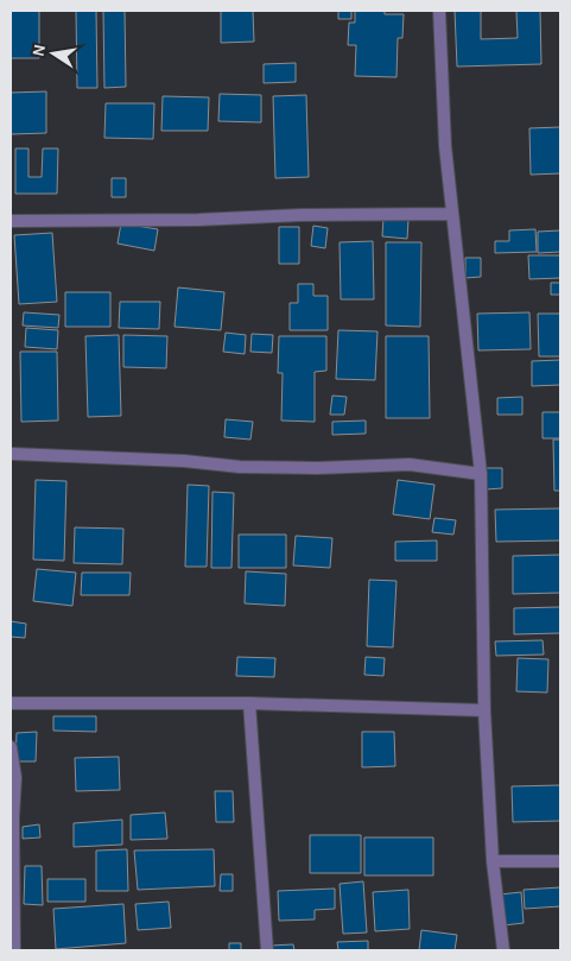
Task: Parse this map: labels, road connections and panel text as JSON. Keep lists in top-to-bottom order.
{
  "north": "left"
}
